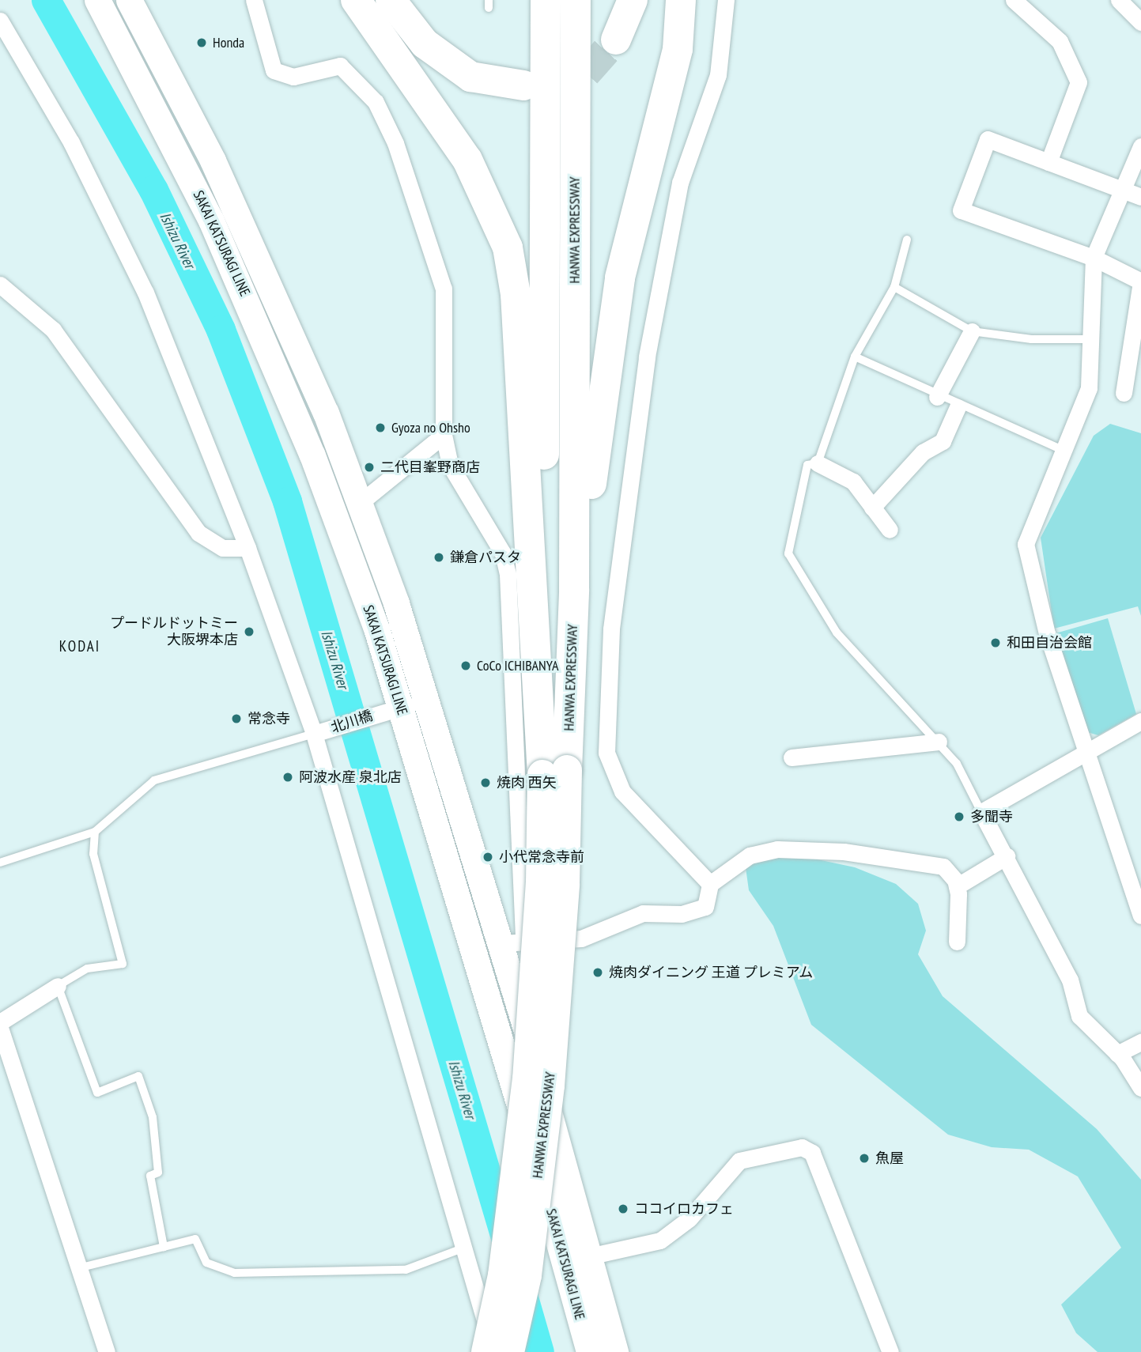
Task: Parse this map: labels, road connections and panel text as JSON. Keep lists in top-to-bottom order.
{
  "streets": {
    "highway": ["HANWA EXPRESSWAY"],
    "main road": ["SAKAI KATSURAGI LINE"],
    "street": ["北川橋"]
  },
  "crossings": [
    ["SAKAI KATSURAGI LINE", "北川橋"]
  ],
  "districts": ["KODAI"],
  "water": ["Ishizu River"],
  "places": [
    "Honda",
    "Gyoza no Ohsho",
    "二代目峯野商店",
    "鎌倉パスタ",
    "プードルドットミー 大阪堺本店",
    "和田自治会館",
    "CoCo ICHIBANYA",
    "常念寺",
    "阿波水産 泉北店",
    "焼肉 西矢",
    "多聞寺",
    "小代常念寺前",
    "焼肉ダイニング 王道 プレミアム",
    "魚屋",
    "ココイロカフェ"
  ]
}
